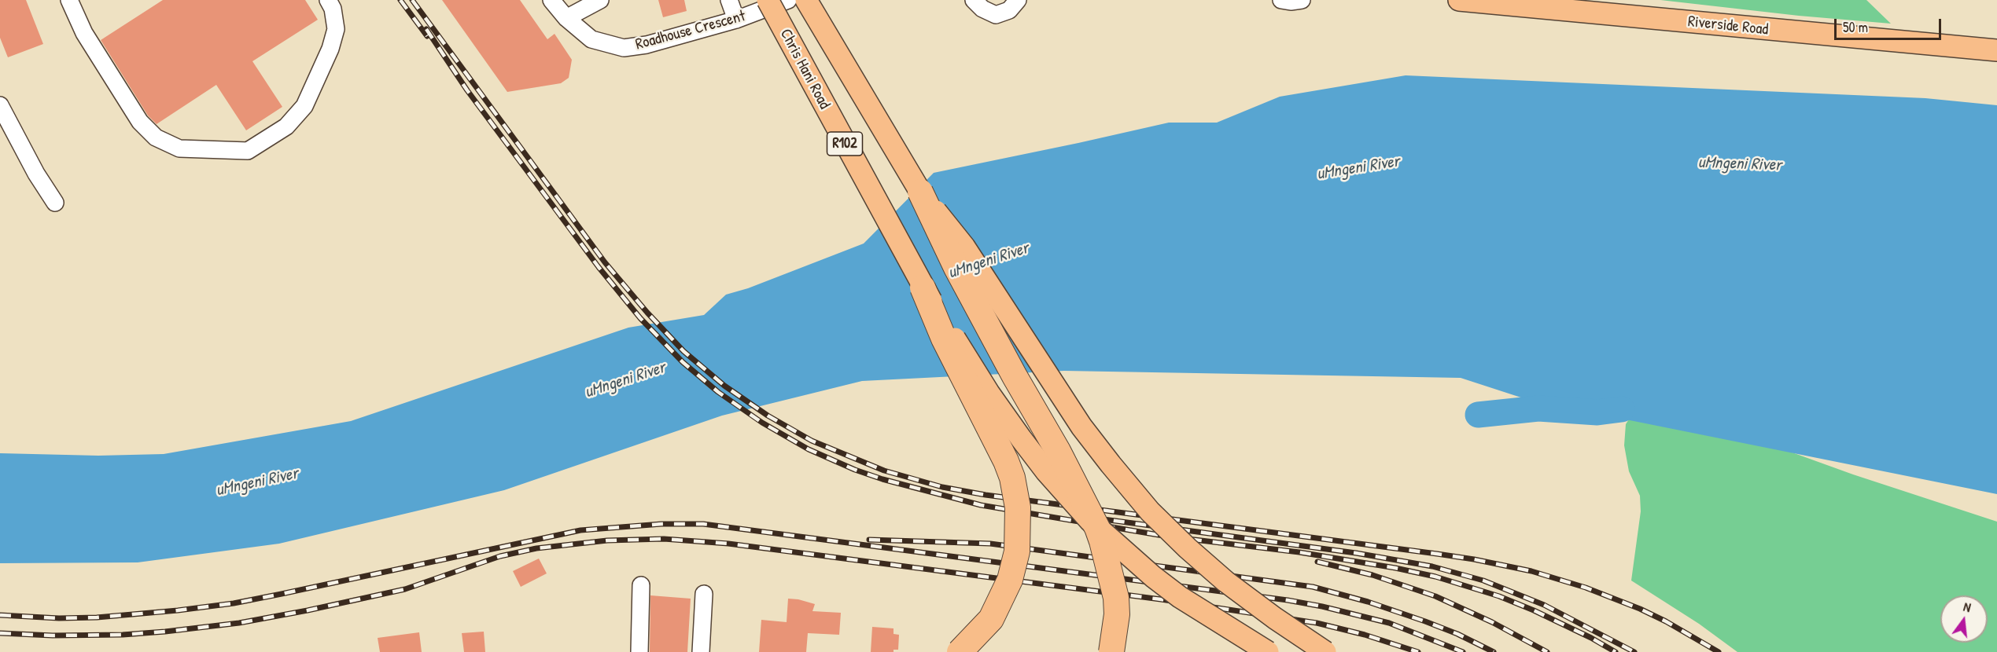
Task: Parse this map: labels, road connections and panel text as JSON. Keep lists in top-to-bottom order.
{
  "streets": {
    "main road": ["Riverside Road", "Chris Hani Road", "R102"],
    "lane": ["Roadhouse Crescent"]
  },
  "water": ["uMngeni River"],
  "scale_bar": "50 m",
  "north": "top"
}
